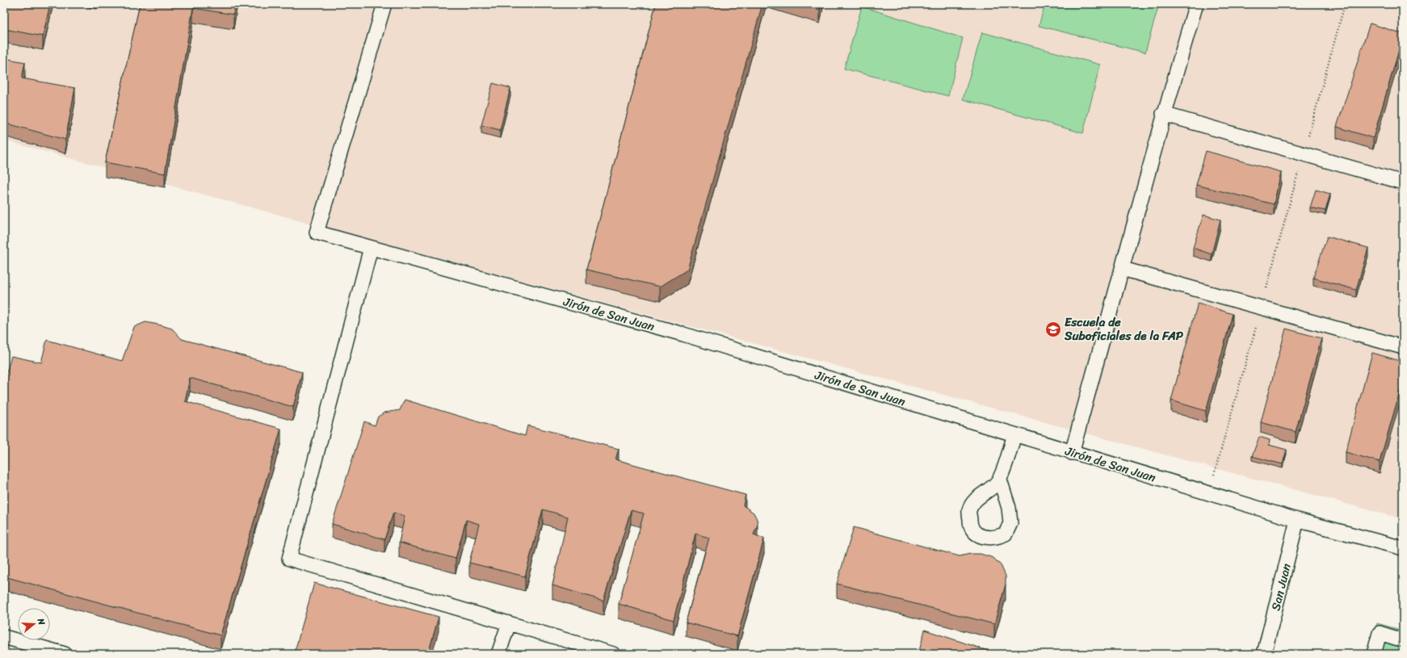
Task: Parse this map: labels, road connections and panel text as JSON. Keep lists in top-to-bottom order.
{
  "streets": {
    "lane": ["Jirón de San Juan", "San Juan"]
  },
  "crossings": [
    ["Jirón de San Juan", "San Juan"]
  ],
  "places": {
    "school or university": ["Escuela de Suboficiales de la FAP"]
  },
  "north": "right"
}
